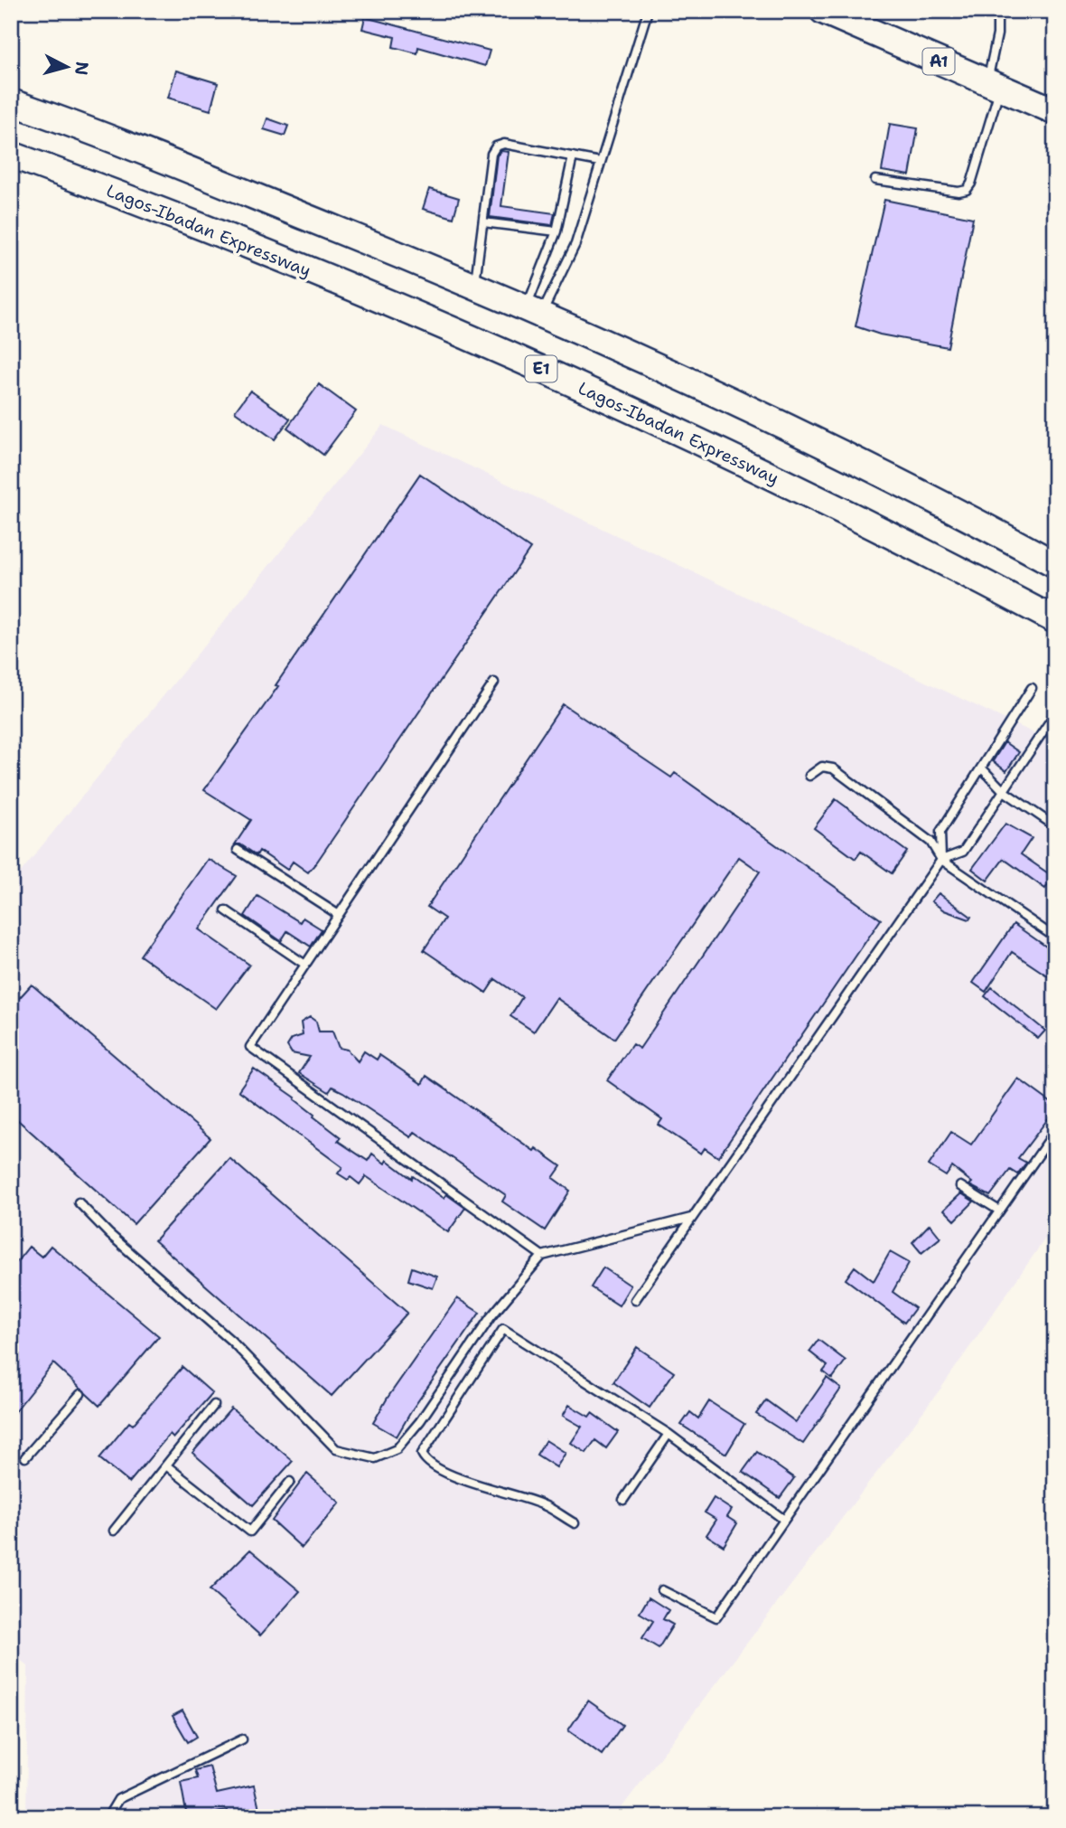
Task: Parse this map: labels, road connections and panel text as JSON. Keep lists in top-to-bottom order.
{
  "streets": {
    "highway": ["A1", "Lagos-Ibadan Expressway", "E1"]
  },
  "north": "right"
}
